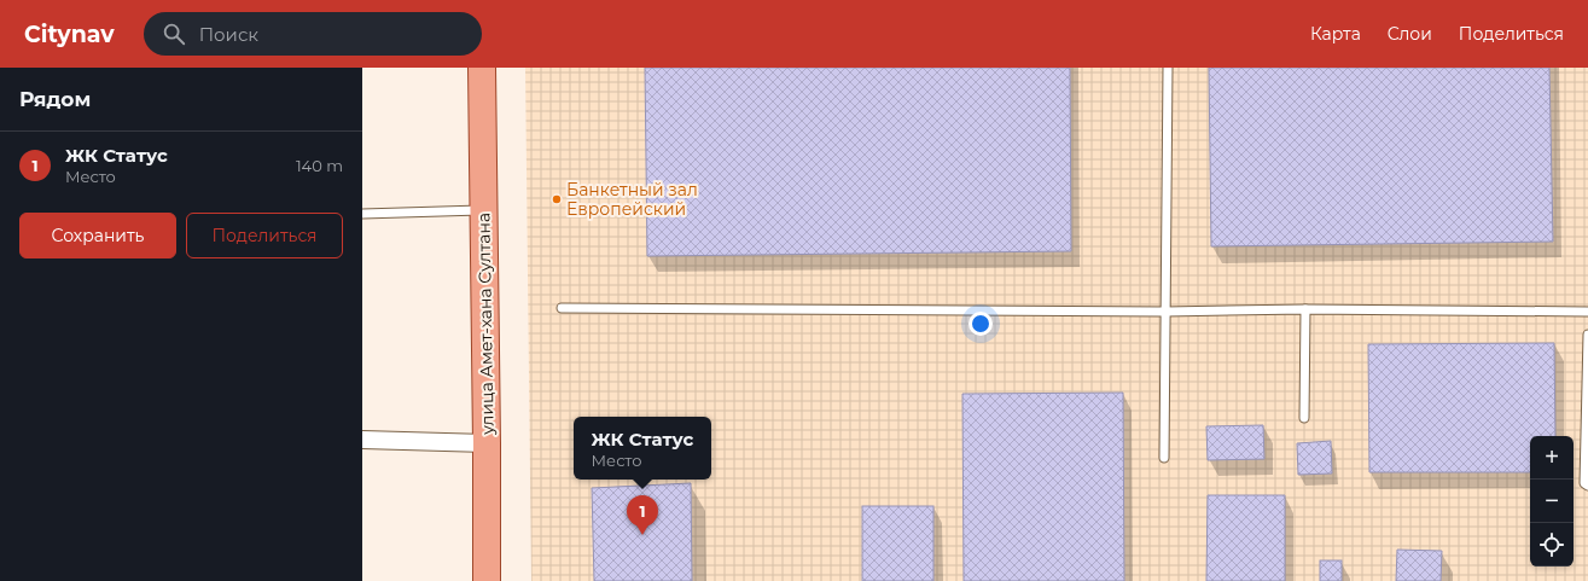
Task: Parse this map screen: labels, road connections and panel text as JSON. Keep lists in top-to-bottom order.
{
  "streets": {
    "main road": ["улица Амет-хана Султана"]
  },
  "places": ["Банкетный зал Европейский"],
  "page": {
    "header": "Citynav",
    "search": "Поиск",
    "nav": ["Карта", "Слои", "Поделиться"],
    "heading": "Рядом",
    "list": [
      {
        "mark": "1",
        "name": "ЖК Статус",
        "note": "Место",
        "value": "140 m"
      }
    ],
    "buttons": ["Сохранить", "Поделиться"],
    "popup": ["ЖК Статус", "Место"],
    "map_buttons": ["+", "−"],
    "pins": "1"
  }
}
